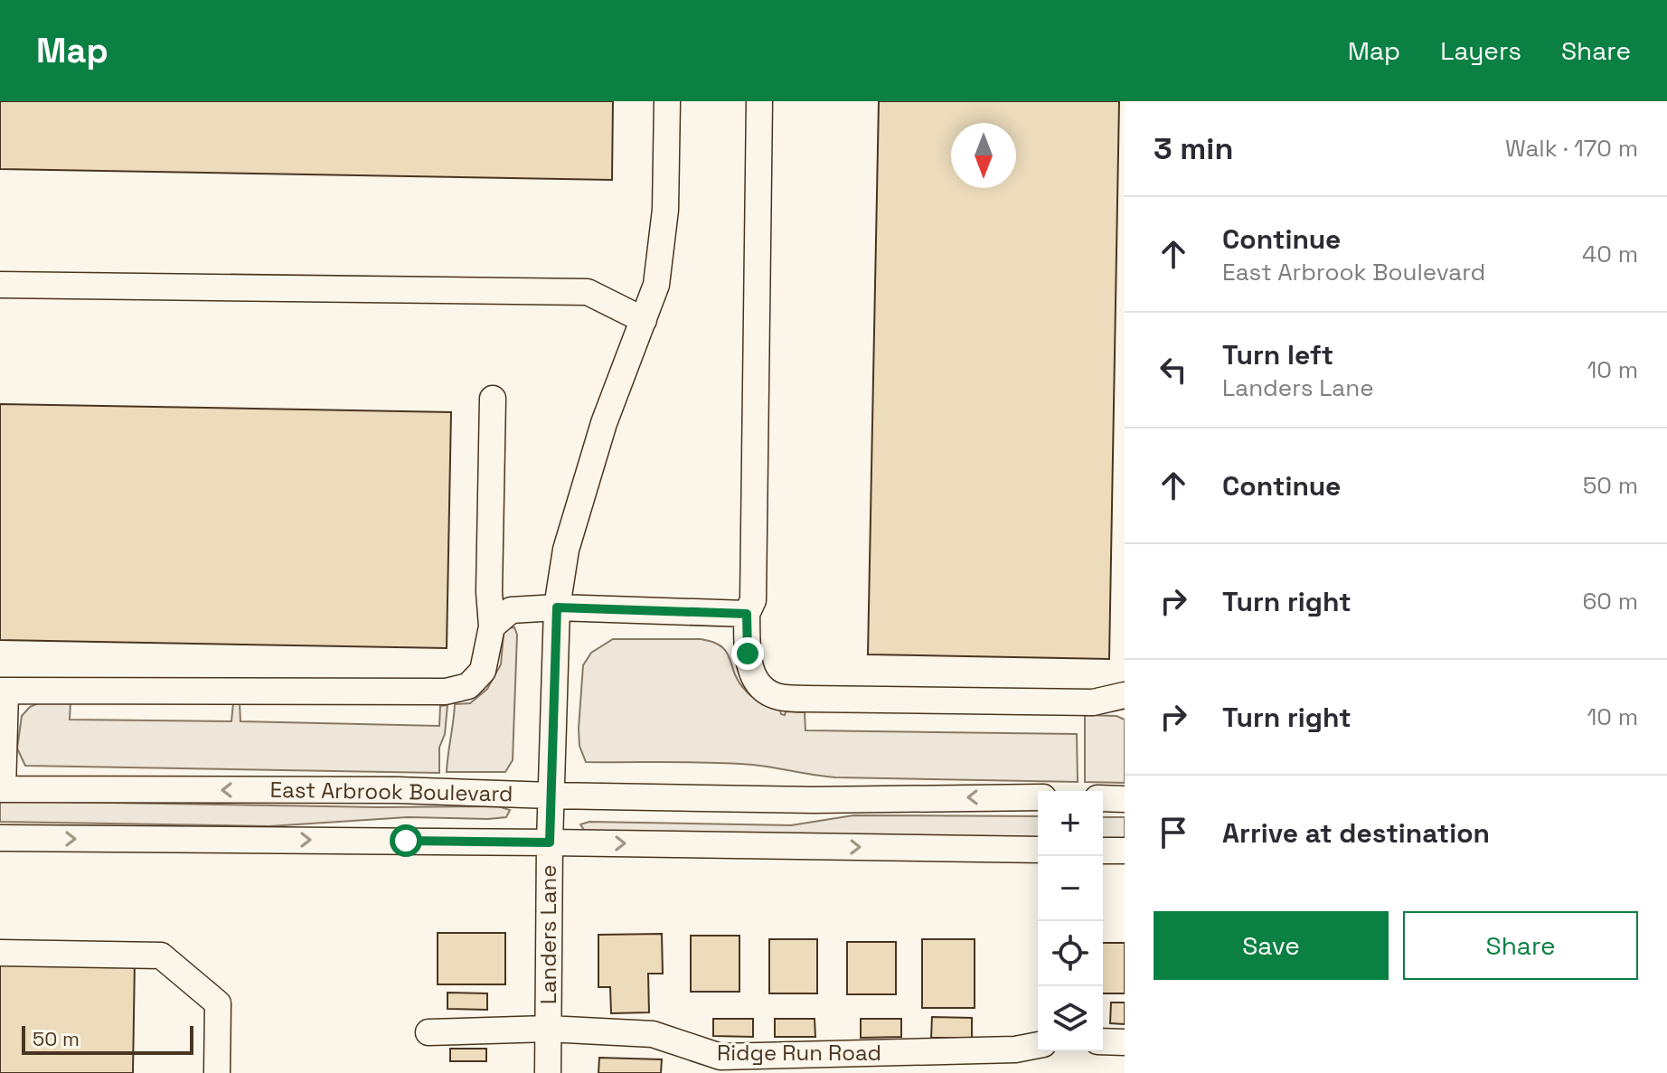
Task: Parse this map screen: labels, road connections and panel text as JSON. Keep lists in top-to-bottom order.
{
  "streets": {
    "street": ["East Arbrook Boulevard", "Landers Lane", "Ridge Run Road"]
  },
  "crossings": [
    ["East Arbrook Boulevard", "Landers Lane"],
    ["Landers Lane", "Ridge Run Road"]
  ],
  "scale_bar": "50 m",
  "north": "bottom",
  "page": {
    "header": "Map",
    "nav": ["Map", "Layers", "Share"],
    "heading": ["3 min", "Walk · 170 m"],
    "list": [
      ["Continue", "East Arbrook Boulevard", "40 m"],
      ["Turn left", "Landers Lane", "10 m"],
      ["Continue", "50 m"],
      ["Turn right", "60 m"],
      ["Turn right", "10 m"],
      "Arrive at destination"
    ],
    "map_buttons": ["+", "−"],
    "buttons": ["Save", "Share"],
    "scale": "50 m"
  }
}
